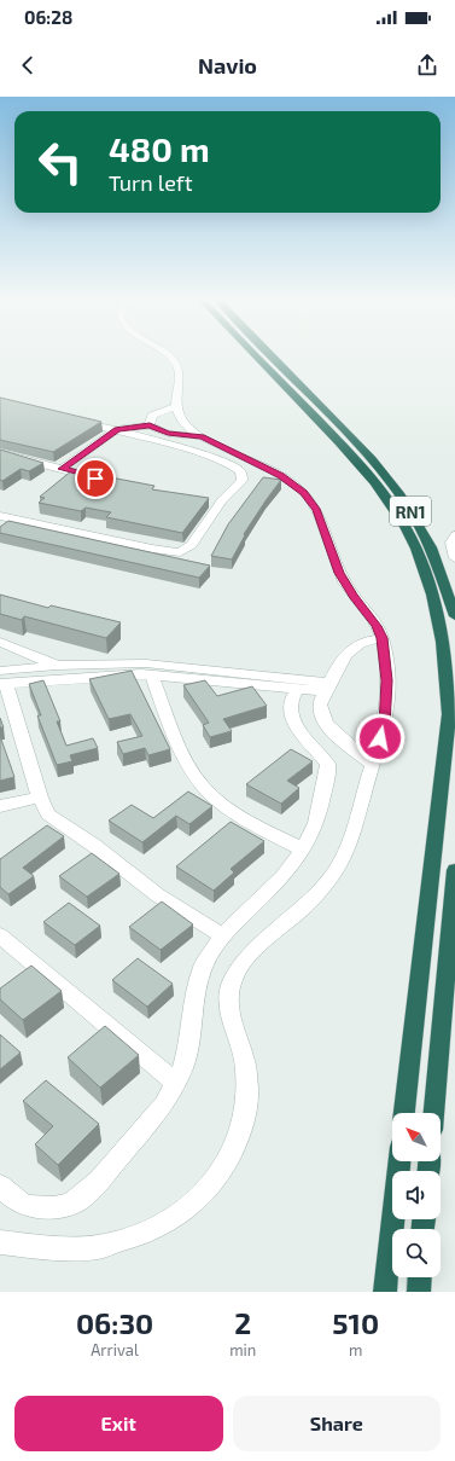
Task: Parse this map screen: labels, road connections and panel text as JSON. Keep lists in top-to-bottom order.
{
  "streets": {
    "highway": ["RN1"]
  },
  "north": "top left",
  "page": {
    "status": "06:28",
    "header": "Navio",
    "turn": ["480 m", "Turn left"],
    "eta": [
      "06:30",
      "Arrival",
      "2",
      "min",
      "510",
      "m"
    ],
    "buttons": ["Exit", "Share"]
  }
}
